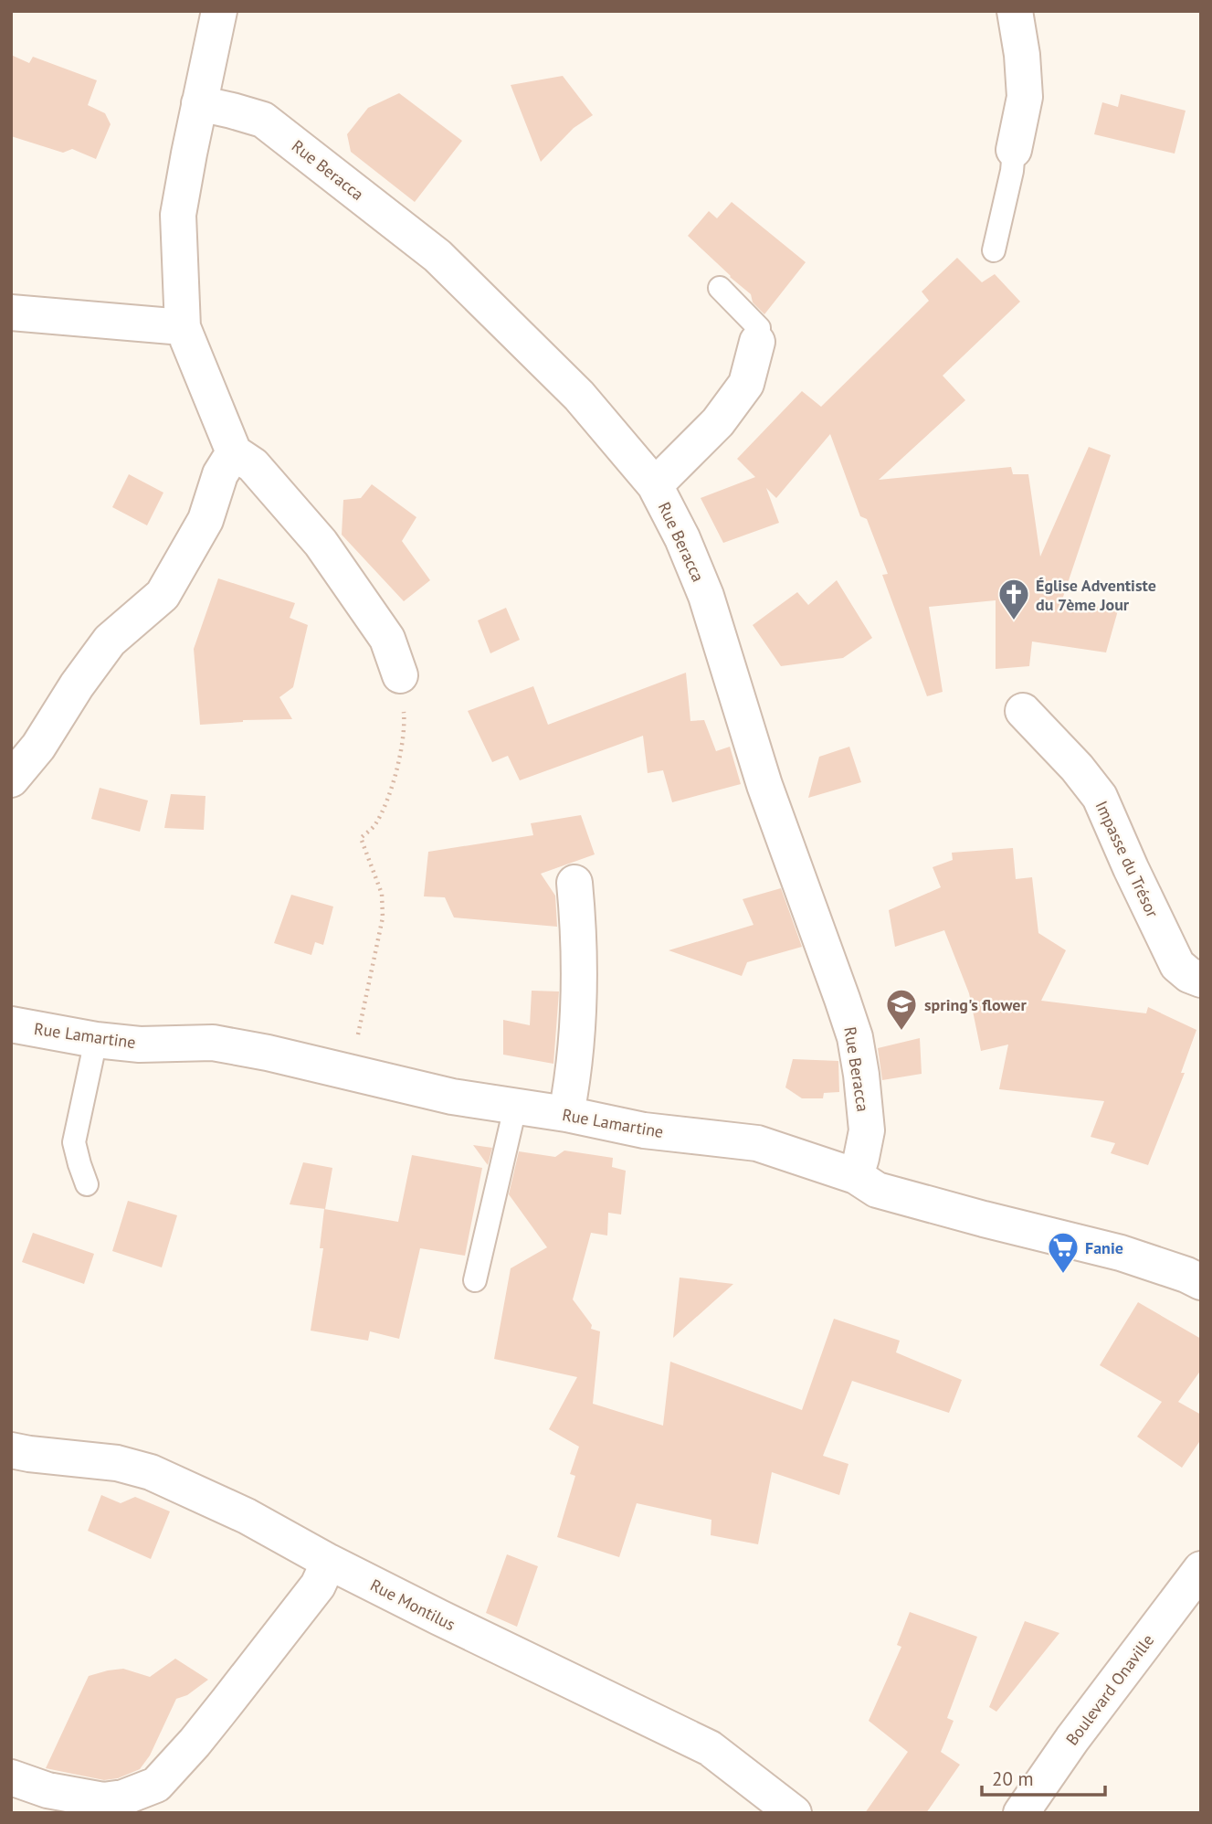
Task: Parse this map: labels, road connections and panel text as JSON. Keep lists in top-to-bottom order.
{
  "streets": {
    "street": [
      "Rue Beracca",
      "Impasse du Trésor",
      "Rue Lamartine",
      "Rue Montilus",
      "Boulevard Onaville"
    ]
  },
  "crossings": [
    ["Rue Beracca", "Rue Lamartine"]
  ],
  "places": {
    "church": ["Église Adventiste du 7ème Jour"],
    "school or university": ["spring's flower"],
    "supermarket": ["Fanie"]
  },
  "scale_bar": "20 m"
}
